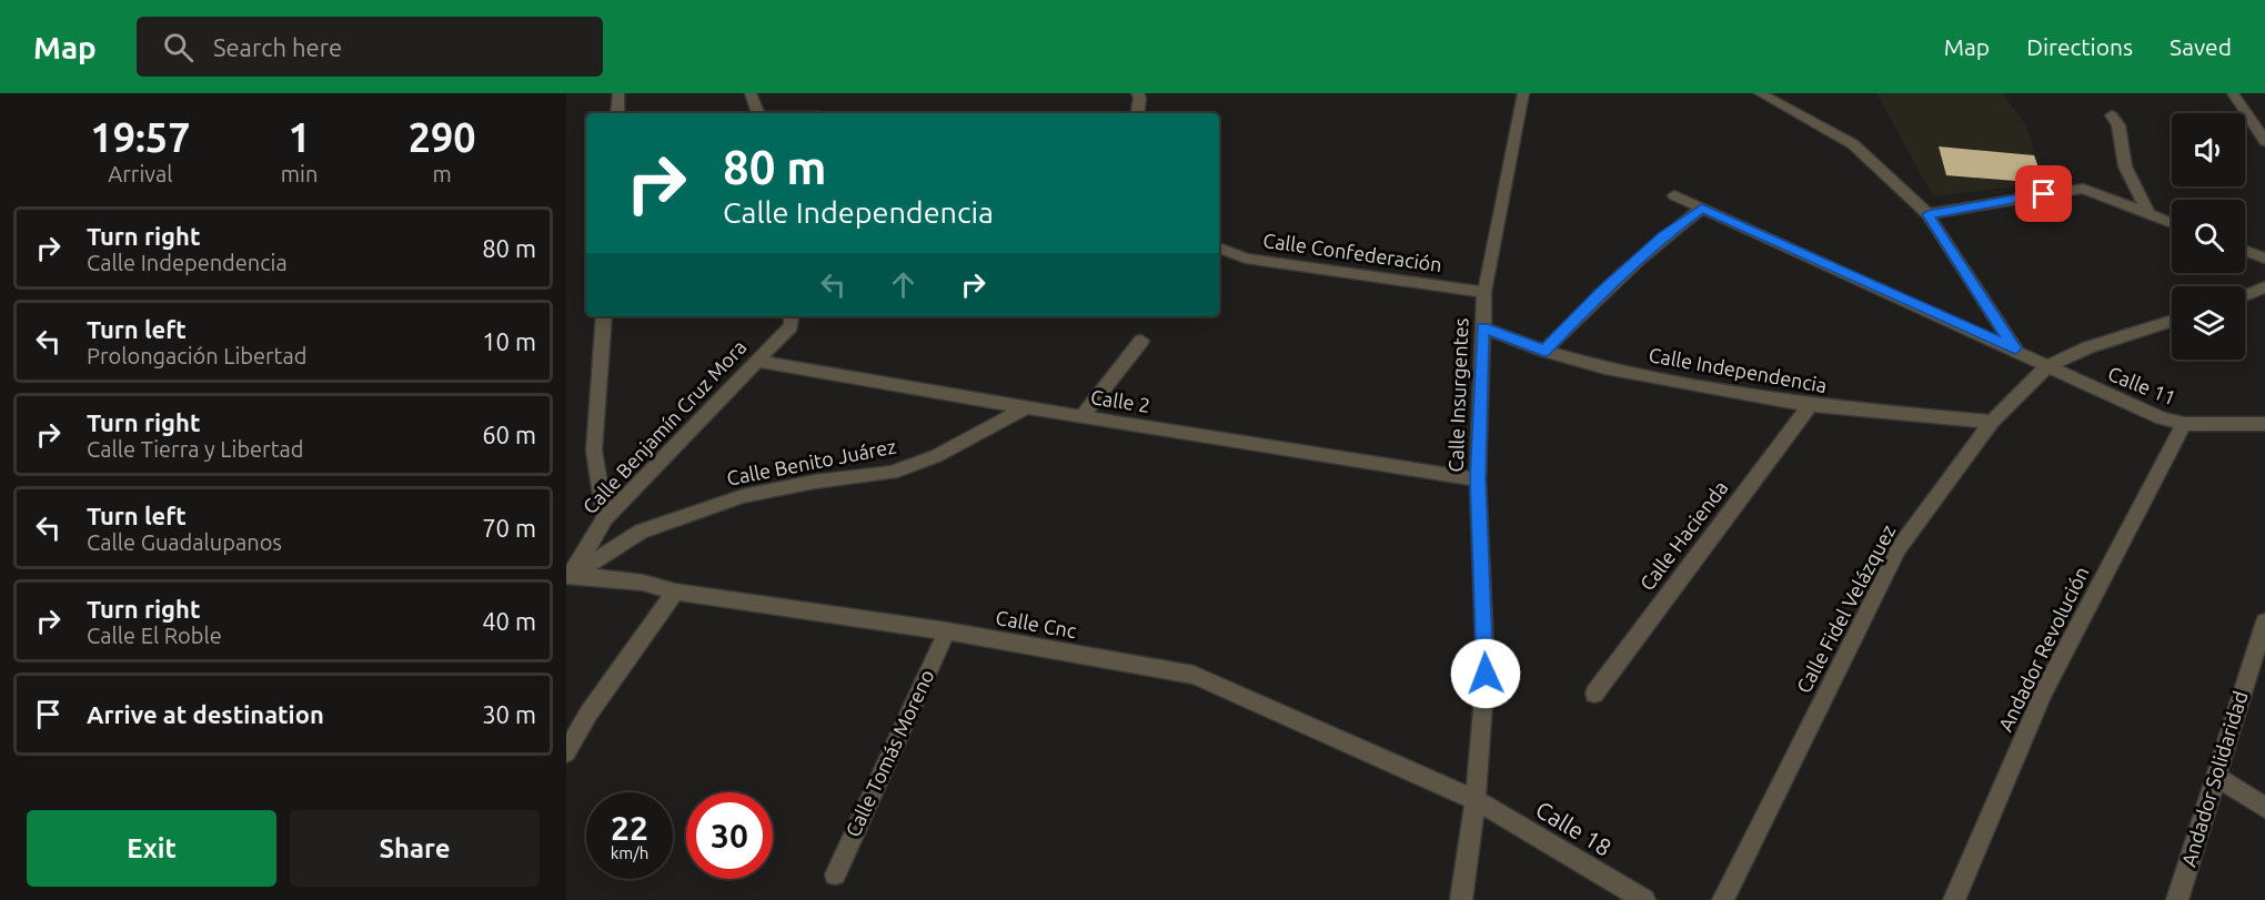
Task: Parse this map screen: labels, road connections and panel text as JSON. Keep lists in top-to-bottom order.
{
  "streets": {
    "street": [
      "Calle Confederación",
      "Calle Independencia",
      "Calle 11",
      "Calle Insurgentes",
      "Calle 2",
      "Calle Benjamín Cruz Mora",
      "Calle Benito Juárez",
      "Calle Hacienda",
      "Calle Fidel Velázquez",
      "Calle Cnc",
      "Andador Revolución",
      "Calle Tomás Moreno",
      "Andador Solidaridad",
      "Calle 18"
    ]
  },
  "crossings": [
    ["Calle Confederación", "Calle Insurgentes"],
    ["Calle Independencia", "Calle Insurgentes"],
    ["Calle Independencia", "Calle Hacienda"],
    ["Calle Independencia", "Calle Fidel Velázquez"],
    ["Calle 11", "Calle Fidel Velázquez"],
    ["Calle 11", "Andador Revolución"],
    ["Calle Insurgentes", "Calle 2"],
    ["Calle Insurgentes", "Calle Cnc"],
    ["Calle Insurgentes", "Calle 18"],
    ["Calle 2", "Calle Benjamín Cruz Mora"],
    ["Calle 2", "Calle Benito Juárez"],
    ["Calle Benjamín Cruz Mora", "Calle Benito Juárez"],
    ["Calle Benjamín Cruz Mora", "Calle Cnc"],
    ["Calle Benito Juárez", "Calle Cnc"],
    ["Calle Cnc", "Calle Tomás Moreno"],
    ["Calle Cnc", "Calle 18"]
  ],
  "page": {
    "header": "Map",
    "search": "Search here",
    "nav": ["Map", "Directions", "Saved"],
    "eta": [
      "19:57",
      "Arrival",
      "1",
      "min",
      "290",
      "m"
    ],
    "turn": ["80 m", "Calle Independencia"],
    "list": [
      {
        "name": "Turn right",
        "note": "Calle Independencia",
        "value": "80 m"
      },
      {
        "name": "Turn left",
        "note": "Prolongación Libertad",
        "value": "10 m"
      },
      {
        "name": "Turn right",
        "note": "Calle Tierra y Libertad",
        "value": "60 m"
      },
      {
        "name": "Turn left",
        "note": "Calle Guadalupanos",
        "value": "70 m"
      },
      {
        "name": "Turn right",
        "note": "Calle El Roble",
        "value": "40 m"
      },
      {
        "name": "Arrive at destination",
        "value": "30 m"
      }
    ],
    "speed": "22 km/h",
    "limit": "30",
    "buttons": ["Exit", "Share"]
  }
}
